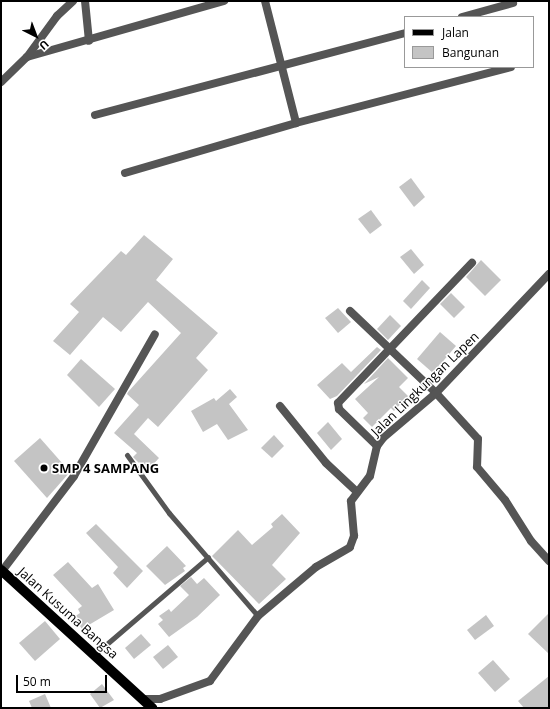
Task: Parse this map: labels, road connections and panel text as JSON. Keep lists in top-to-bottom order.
{
  "streets": {
    "main road": ["Jalan Kusuma Bangsa"],
    "street": ["Jalan Lingkungan Lapen"]
  },
  "crossings": [
    ["Jalan Lingkungan Lapen", "Jalan Kusuma Bangsa"]
  ],
  "places": ["SMP 4 SAMPANG"],
  "legend": ["Jalan", "Bangunan"],
  "scale_bar": "50 m",
  "north": "bottom right"
}
